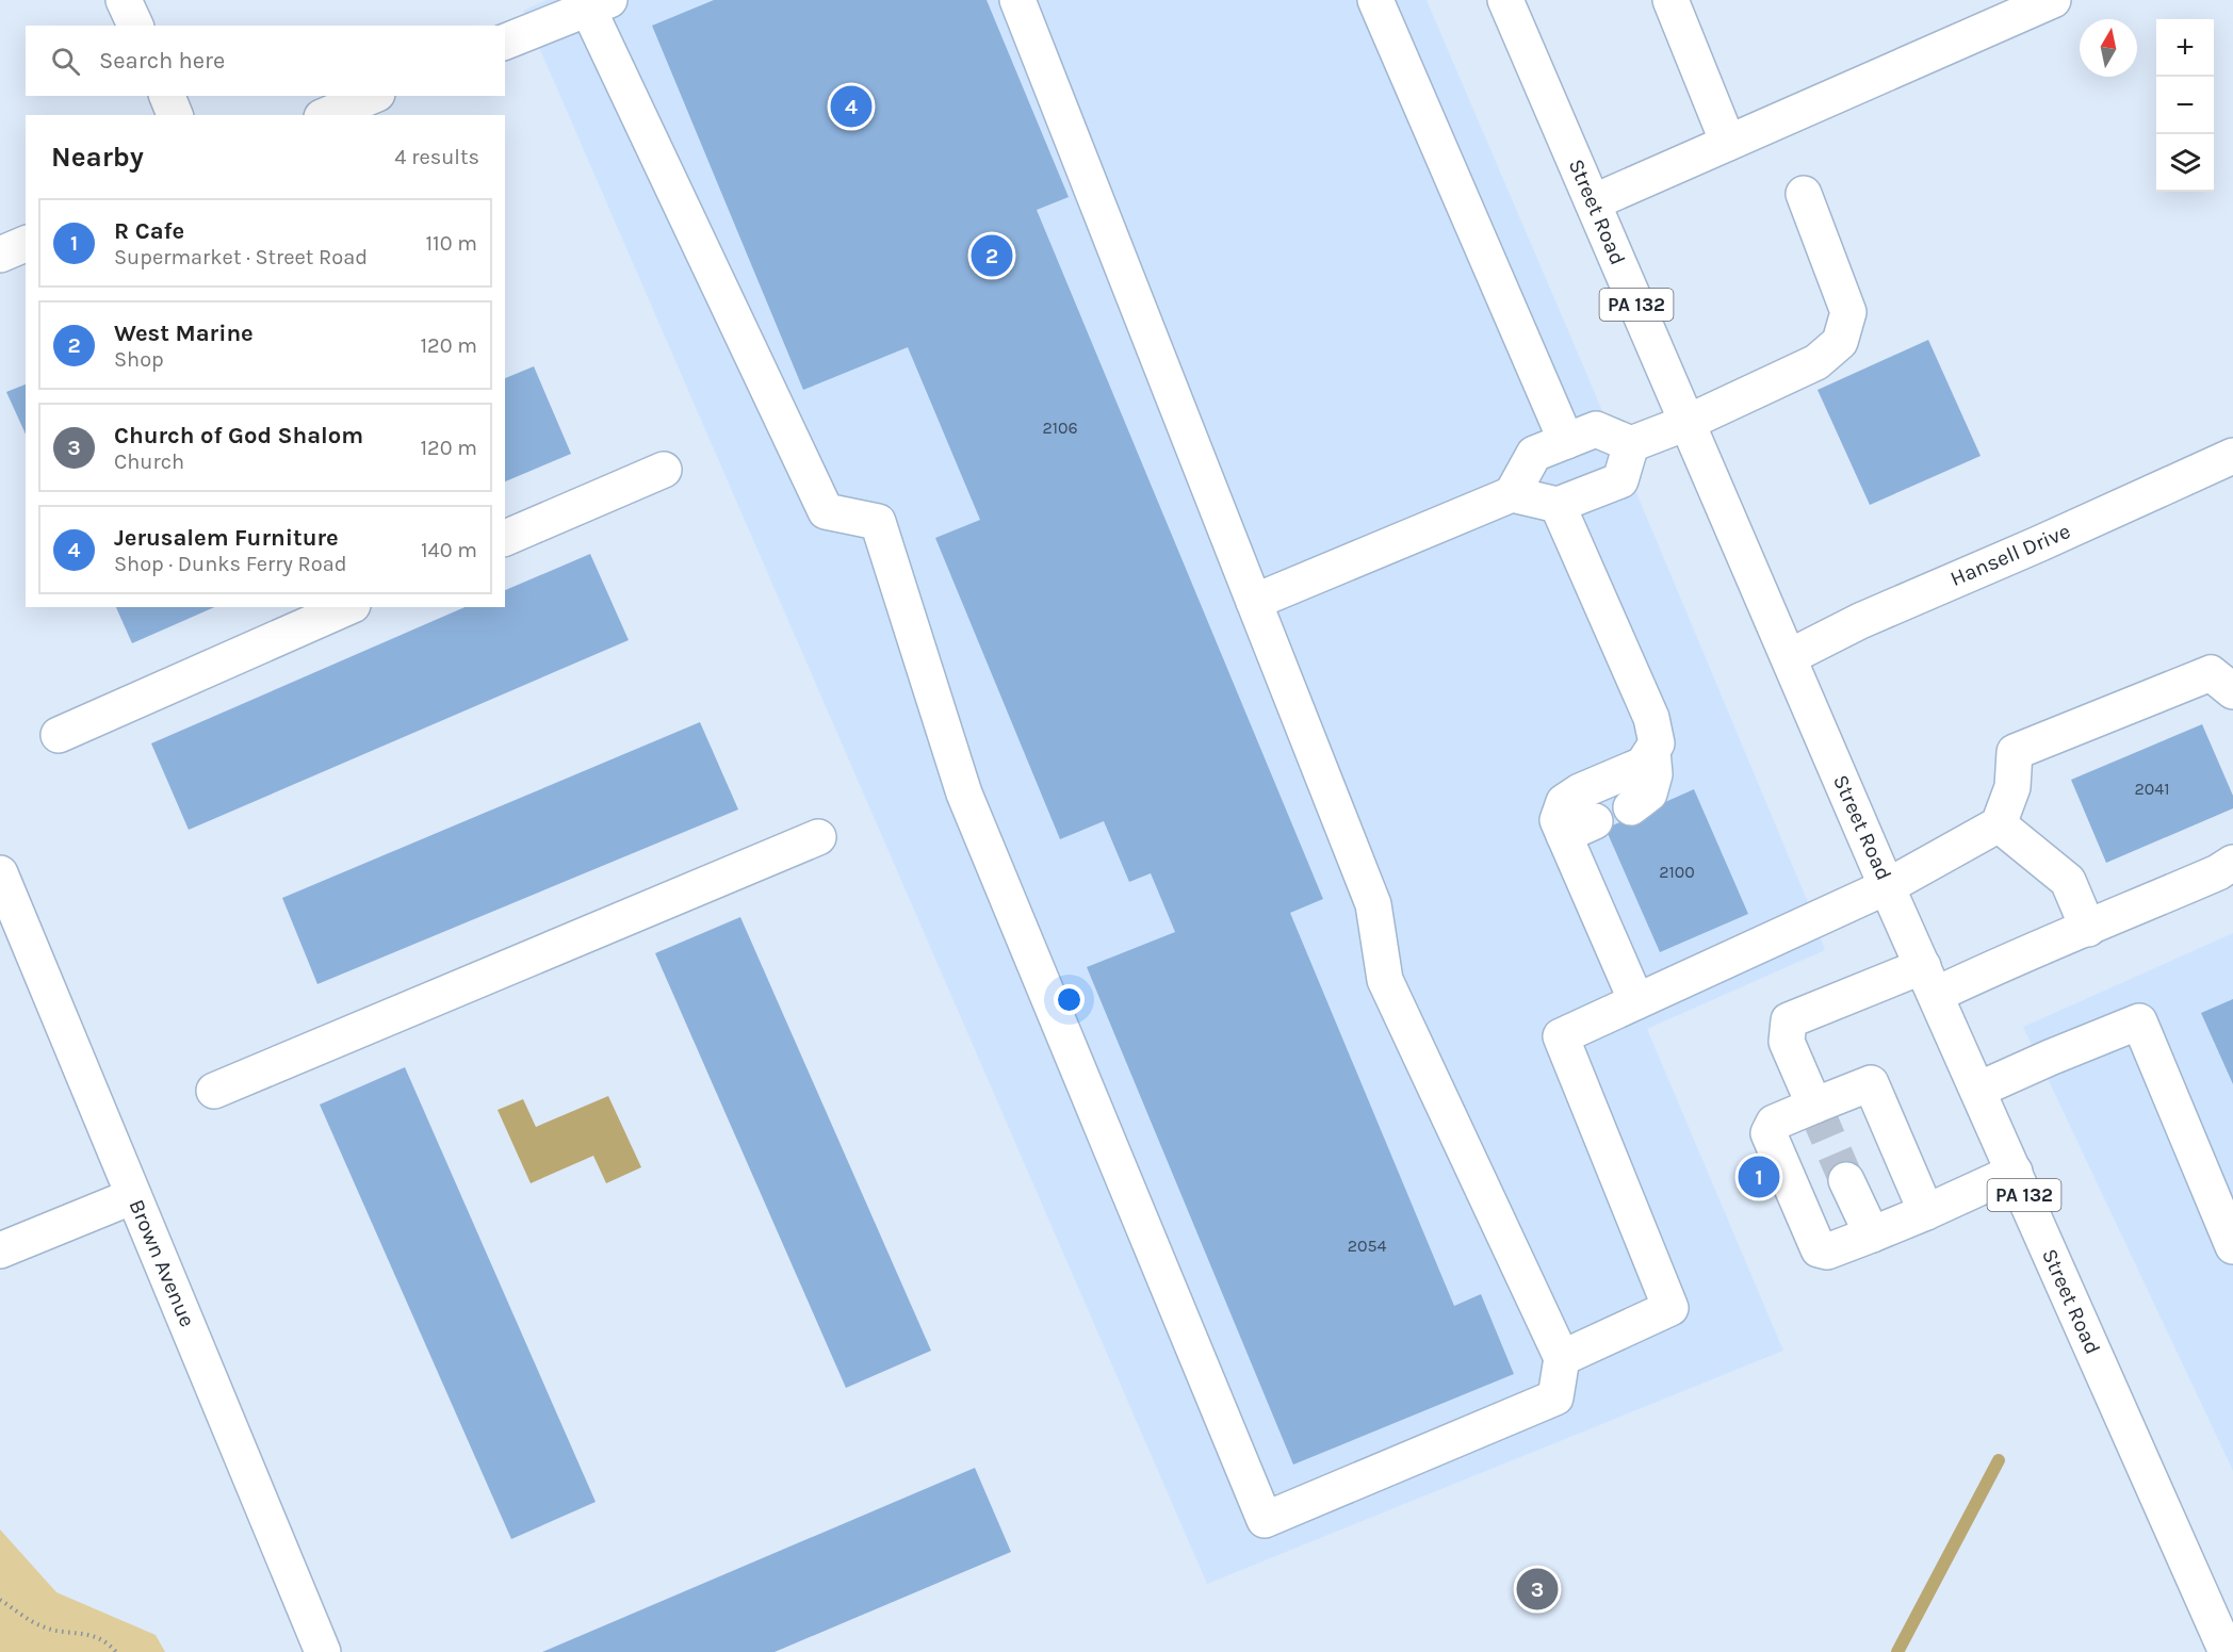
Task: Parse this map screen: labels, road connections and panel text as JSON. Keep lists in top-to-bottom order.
{
  "streets": {
    "main road": [
      "Street Road",
      "PA 132",
      "Hansell Drive",
      "Brown Avenue"
    ]
  },
  "crossings": [
    ["Street Road", "Hansell Drive"]
  ],
  "house_numbers": [
    "2106",
    "2041",
    "2100",
    "2054"
  ],
  "north": "top",
  "page": {
    "map_buttons": ["+", "−"],
    "search": "Search here",
    "pins": [
      "4",
      "2",
      "1",
      "3"
    ],
    "heading": ["Nearby", "4 results"],
    "list": [
      {
        "mark": "1",
        "name": "R Cafe",
        "note": "Supermarket · Street Road",
        "value": "110 m"
      },
      {
        "mark": "2",
        "name": "West Marine",
        "note": "Shop",
        "value": "120 m"
      },
      {
        "mark": "3",
        "name": "Church of God Shalom",
        "note": "Church",
        "value": "120 m"
      },
      {
        "mark": "4",
        "name": "Jerusalem Furniture",
        "note": "Shop · Dunks Ferry Road",
        "value": "140 m"
      }
    ]
  }
}
